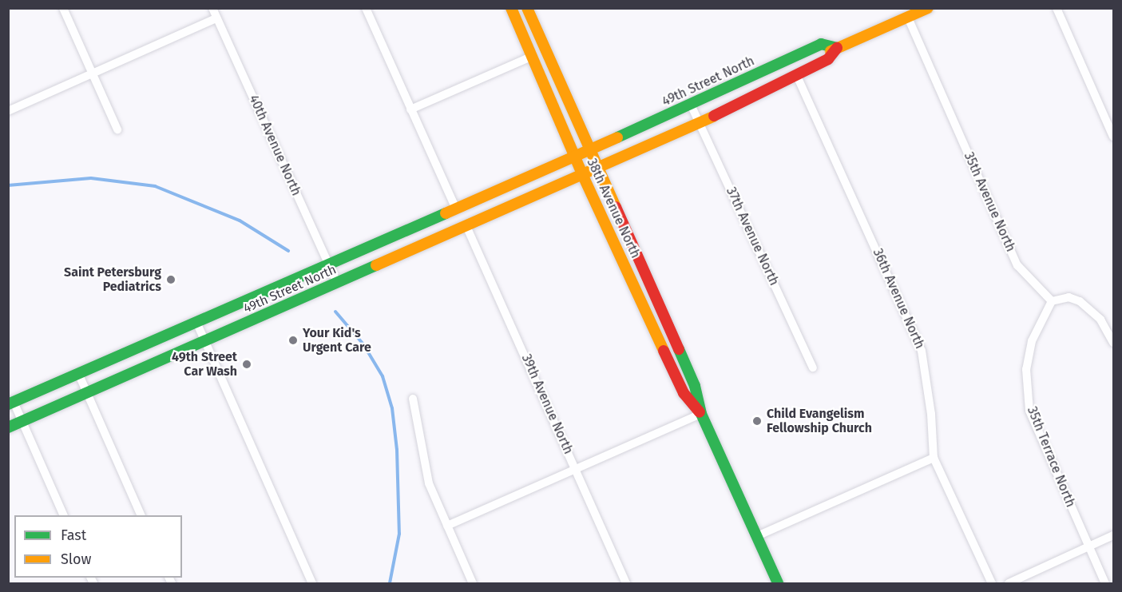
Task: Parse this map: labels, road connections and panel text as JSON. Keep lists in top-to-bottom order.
{
  "streets": {
    "main road": ["49th Street North", "38th Avenue North"],
    "street": [
      "40th Avenue North",
      "35th Avenue North",
      "37th Avenue North",
      "36th Avenue North",
      "39th Avenue North",
      "35th Terrace North"
    ]
  },
  "crossings": [
    ["49th Street North", "40th Avenue North"],
    ["49th Street North", "35th Avenue North"],
    ["49th Street North", "38th Avenue North"],
    ["49th Street North", "37th Avenue North"],
    ["49th Street North", "36th Avenue North"],
    ["49th Street North", "39th Avenue North"],
    ["35th Avenue North", "35th Terrace North"]
  ],
  "places": [
    "Saint Petersburg Pediatrics",
    "Your Kid's Urgent Care",
    "49th Street Car Wash",
    "Child Evangelism Fellowship Church"
  ],
  "legend": ["Fast", "Slow"]
}
